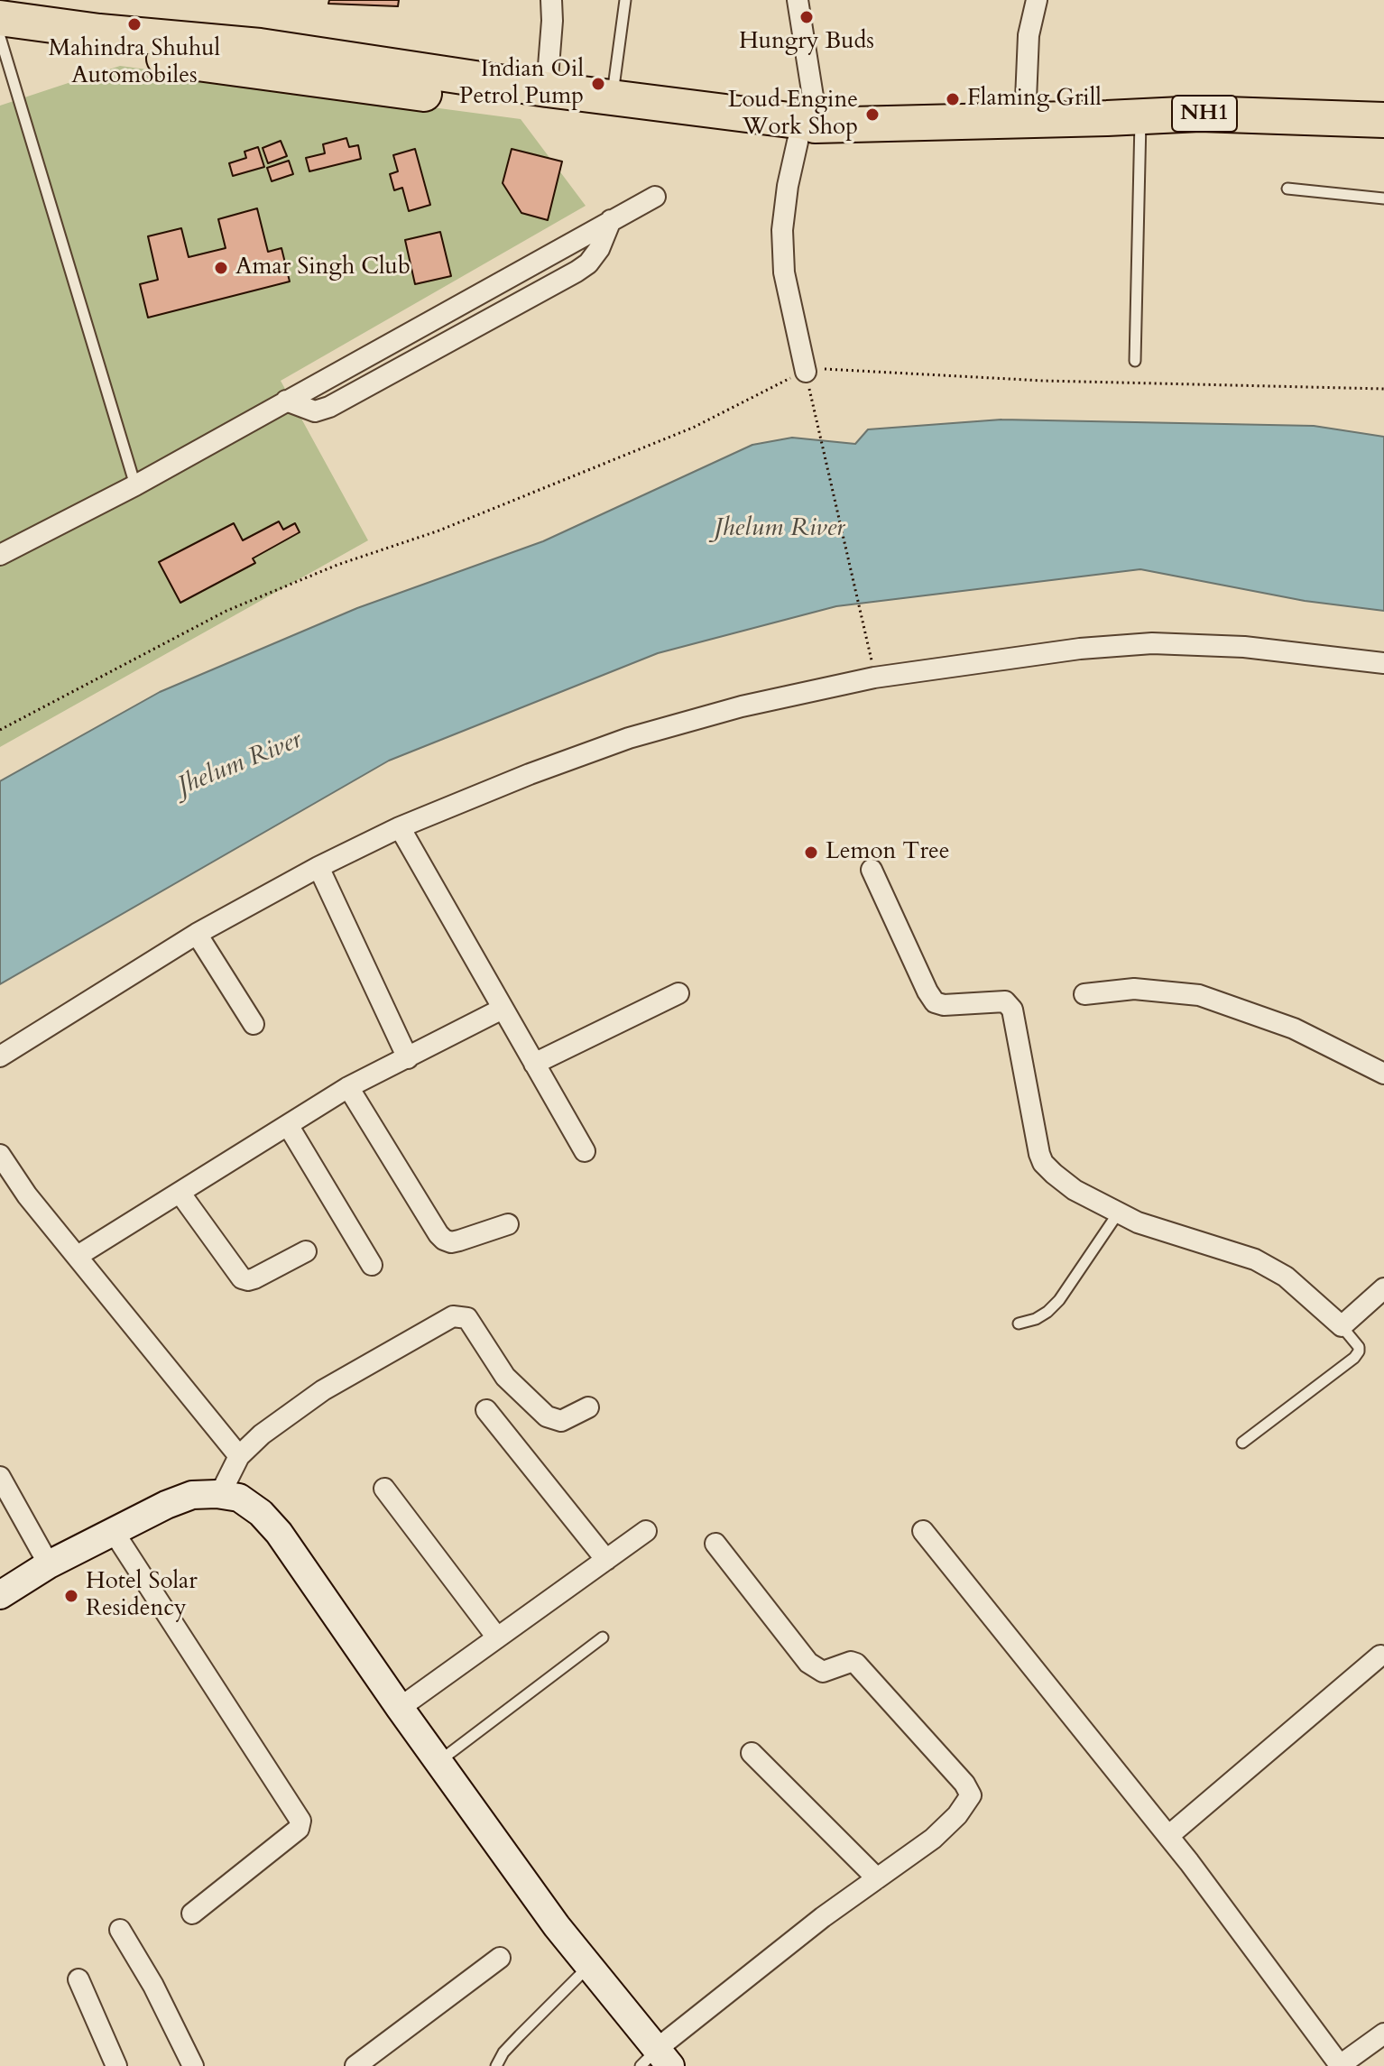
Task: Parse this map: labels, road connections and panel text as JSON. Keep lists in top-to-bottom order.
{
  "streets": {
    "highway": ["NH1"]
  },
  "water": ["Jhelum River"],
  "places": [
    "Hungry Buds",
    "Mahindra Shuhul Automobiles",
    "Indian Oil Petrol Pump",
    "Flaming Grill",
    "Loud Engine Work Shop",
    "Amar Singh Club",
    "Lemon Tree",
    "Hotel Solar Residency"
  ]
}
